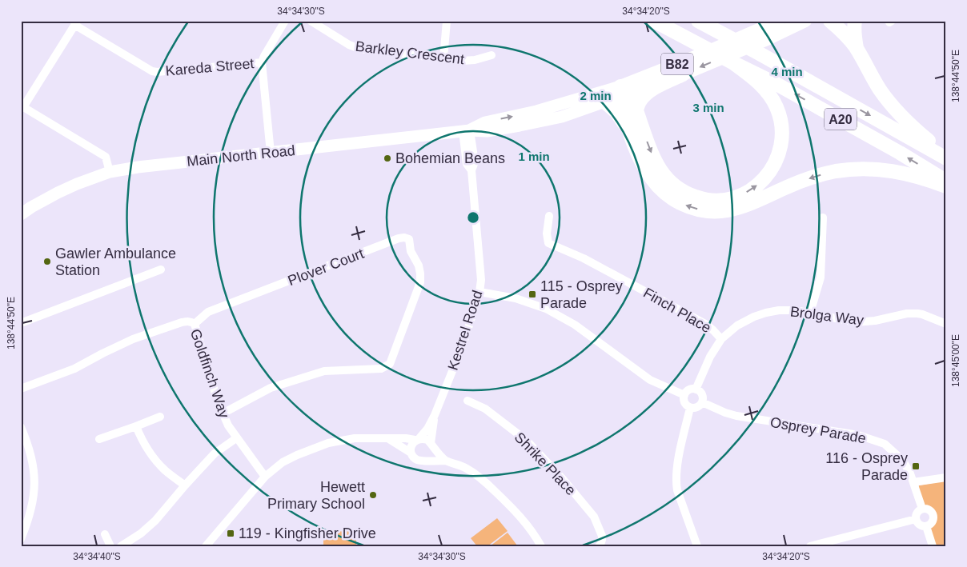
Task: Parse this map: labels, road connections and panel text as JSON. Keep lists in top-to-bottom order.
{
  "streets": {
    "highway": ["B82", "A20"],
    "main road": ["Main North Road"],
    "street": [
      "Barkley Crescent",
      "Kareda Street",
      "Plover Court",
      "Finch Place",
      "Brolga Way",
      "Kestrel Road",
      "Goldfinch Way",
      "Osprey Parade",
      "Shrike Place"
    ]
  },
  "crossings": [
    ["B82", "Main North Road"],
    ["Main North Road", "Kestrel Road"],
    ["Plover Court", "Goldfinch Way"],
    ["Finch Place", "Brolga Way"],
    ["Brolga Way", "Osprey Parade"]
  ],
  "places": {
    "other": ["Bohemian Beans", "Gawler Ambulance Station", "Hewett Primary School"],
    "transit": ["115 - Osprey Parade", "116 - Osprey Parade", "119 - Kingfisher Drive"]
  },
  "coordinates": [
    "34°34'30\"S",
    "34°34'20\"S",
    "138°44'50\"E",
    "138°45'00\"E",
    "34°34'40\"S"
  ],
  "rings": [
    "4 min",
    "2 min",
    "3 min",
    "1 min"
  ]
}
